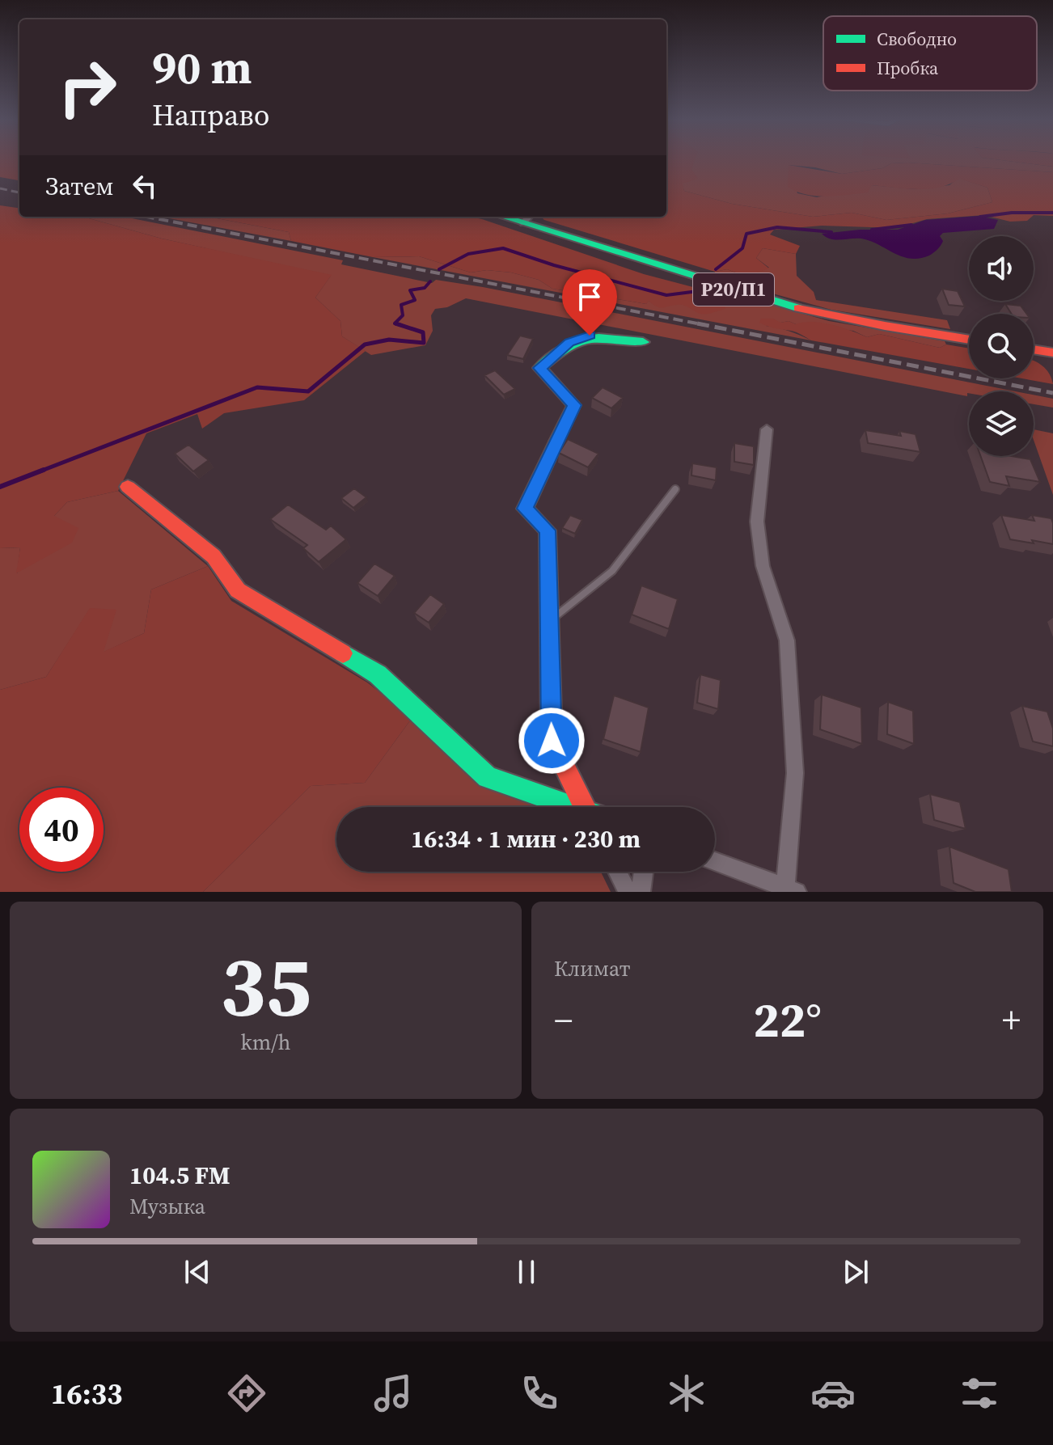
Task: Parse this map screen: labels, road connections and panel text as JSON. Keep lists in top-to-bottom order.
{
  "streets": {
    "street": ["Р20/П1"]
  },
  "legend": ["Свободно", "Пробка"],
  "page": {
    "turn": ["90 m", "Направо"],
    "then": "Затем",
    "limit": "40",
    "trip": "16:34 · 1 мин · 230 m",
    "tile": [
      ["35", "km/h"],
      "Климат"
    ],
    "heat": ["−", "22°", "+"],
    "song": ["104.5 FM", "Музыка"],
    "tabs": "16:33"
  }
}
